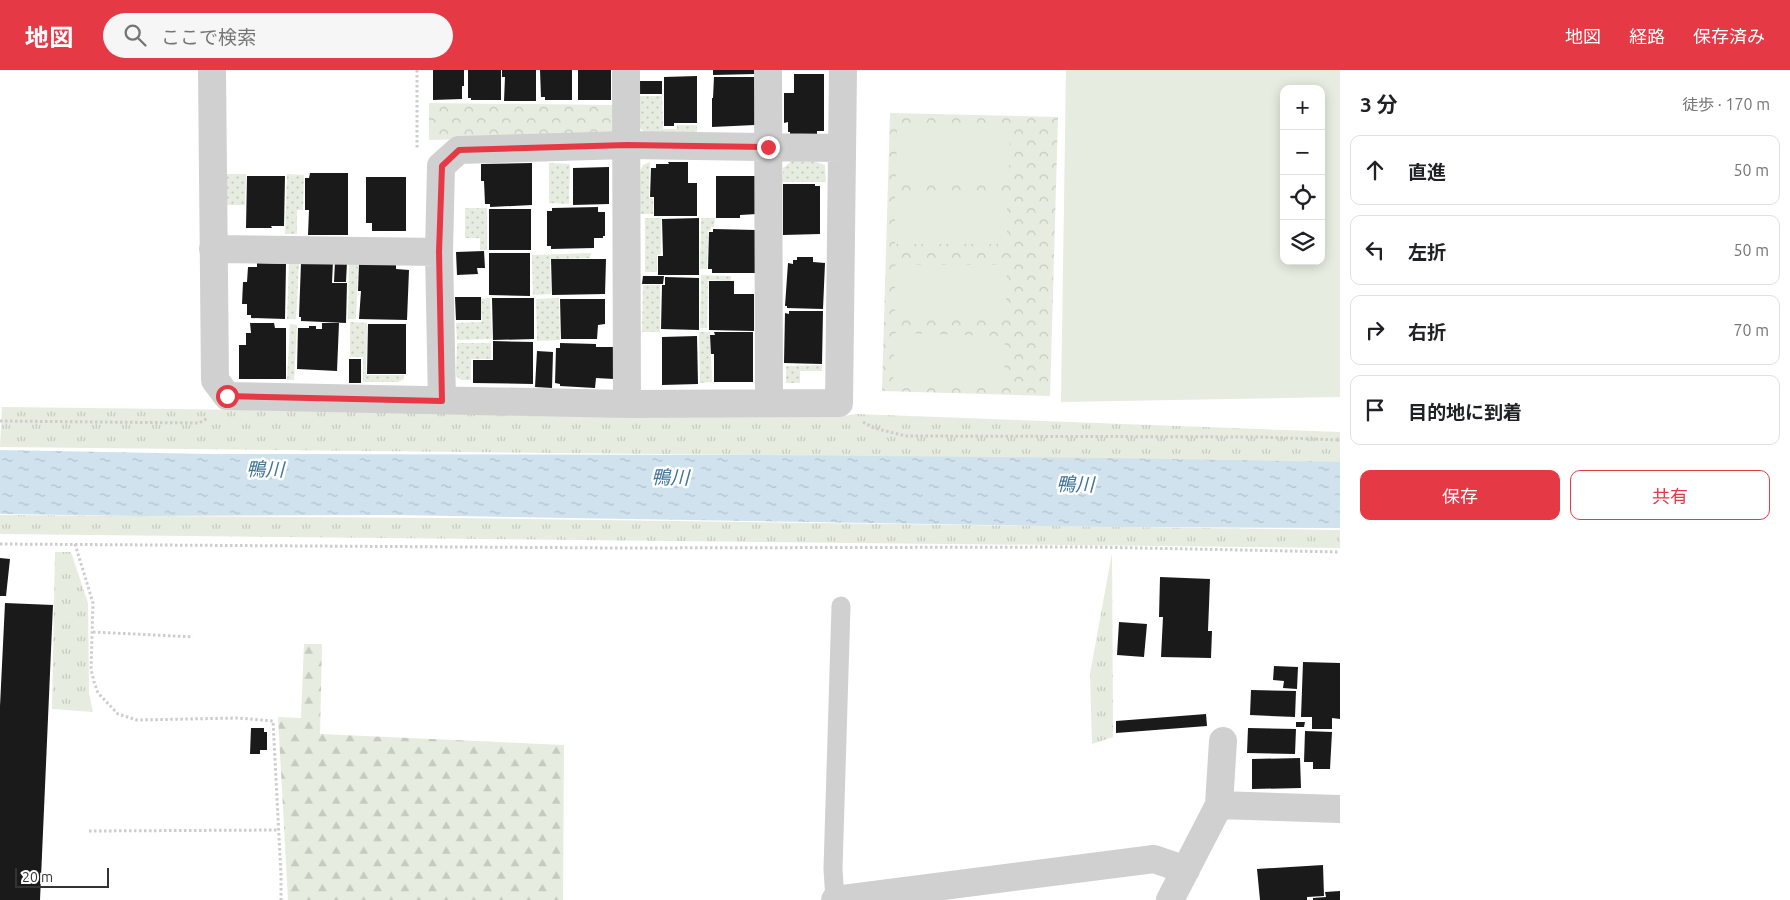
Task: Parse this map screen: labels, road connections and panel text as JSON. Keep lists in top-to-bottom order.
{
  "water": ["鴨川"],
  "scale_bar": "20 m",
  "page": {
    "header": "地図",
    "search": "ここで検索",
    "nav": ["地図", "経路", "保存済み"],
    "heading": ["3 分", "徒歩 · 170 m"],
    "map_buttons": ["+", "−"],
    "list": [
      ["直進", "50 m"],
      ["左折", "50 m"],
      ["右折", "70 m"],
      "目的地に到着"
    ],
    "buttons": ["保存", "共有"],
    "scale": "20 m"
  }
}
